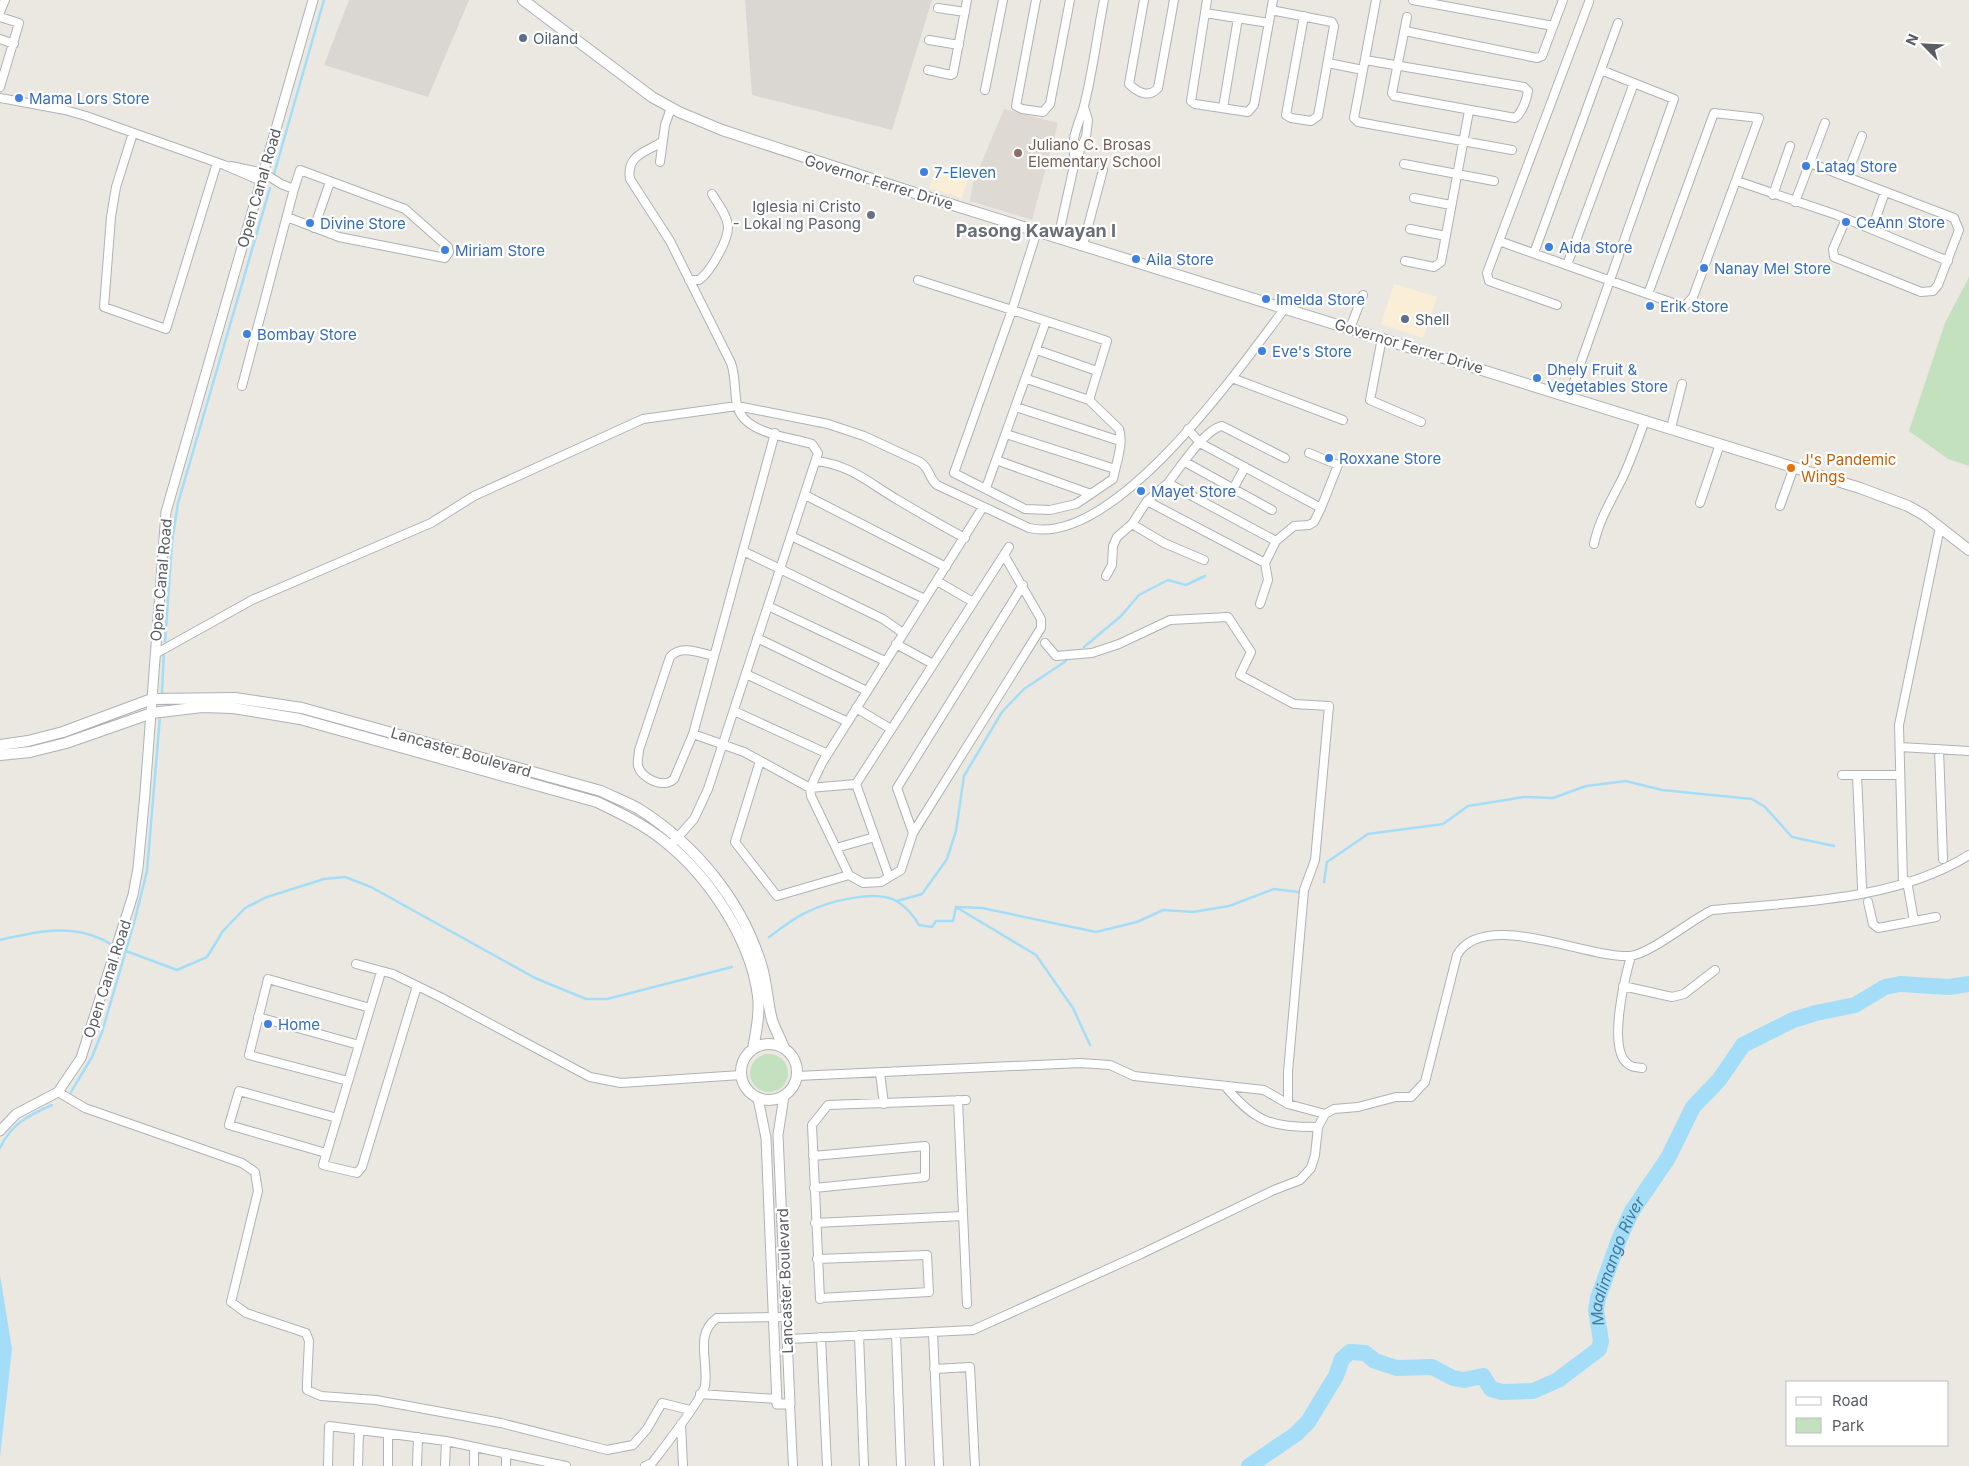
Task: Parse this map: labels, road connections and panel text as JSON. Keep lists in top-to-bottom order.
{
  "streets": {
    "main road": ["Governor Ferrer Drive", "Lancaster Boulevard"],
    "street": ["Open Canal Road"]
  },
  "crossings": [
    ["Open Canal Road", "Lancaster Boulevard"]
  ],
  "districts": ["Pasong Kawayan I"],
  "water": ["Maalimango River"],
  "places": [
    "Oiland",
    "Mama Lors Store",
    "Juliano C. Brosas Elementary School",
    "Latag Store",
    "7-Eleven",
    "Iglesia ni Cristo - Lokal ng Pasong",
    "CeAnn Store",
    "Divine Store",
    "Aida Store",
    "Miriam Store",
    "Aila Store",
    "Nanay Mel Store",
    "Imelda Store",
    "Erik Store",
    "Shell",
    "Bombay Store",
    "Eve's Store",
    "Dhely Fruit & Vegetables Store",
    "Roxxane Store",
    "J's Pandemic Wings",
    "Mayet Store",
    "Home"
  ],
  "legend": ["Road", "Park"],
  "north": "top left"
}
